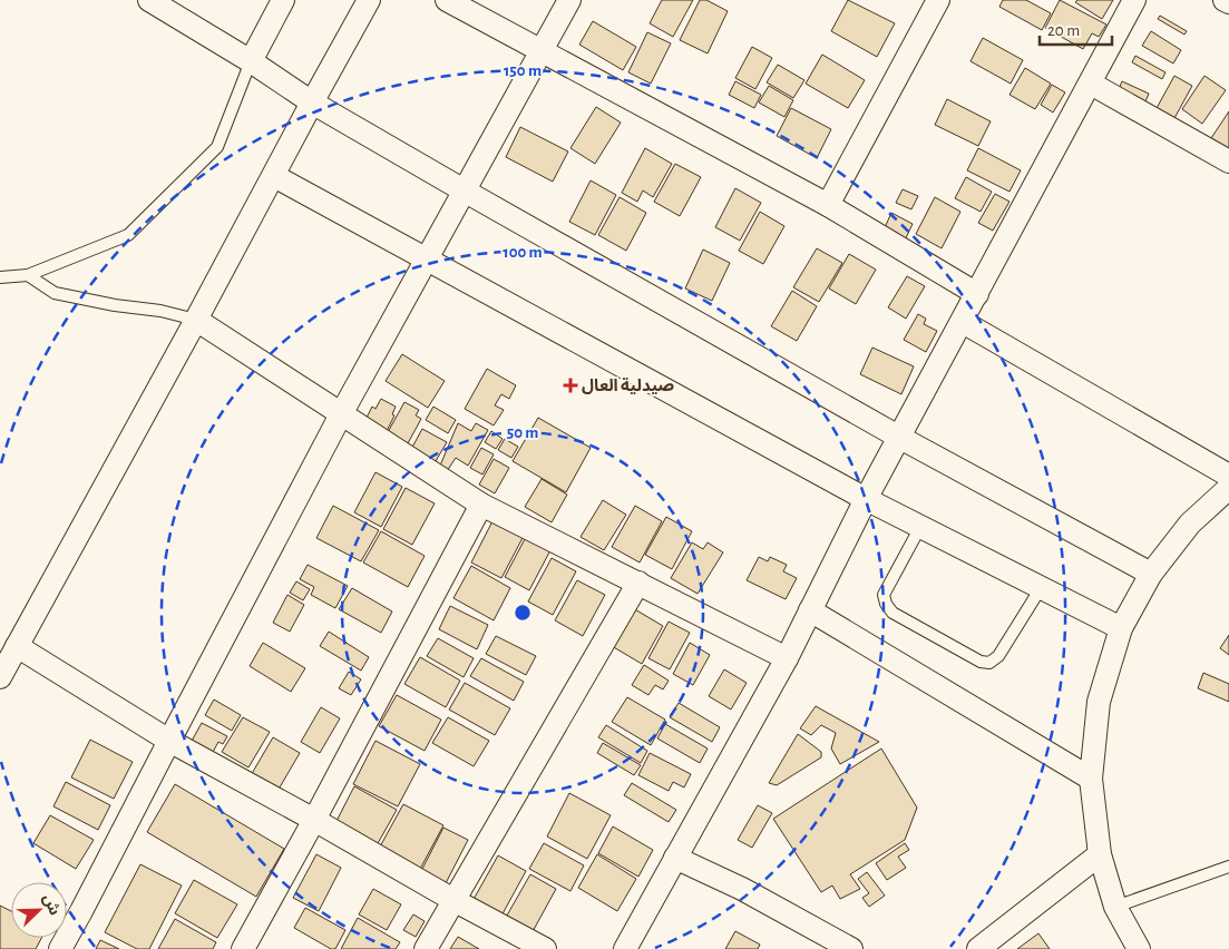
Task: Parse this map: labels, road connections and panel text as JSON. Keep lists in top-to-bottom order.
{
  "places": {
    "health": ["صيدلية العال"]
  },
  "scale_bar": "20 m",
  "north": "top right",
  "rings": ["150 m", "100 m", "50 m"]
}
